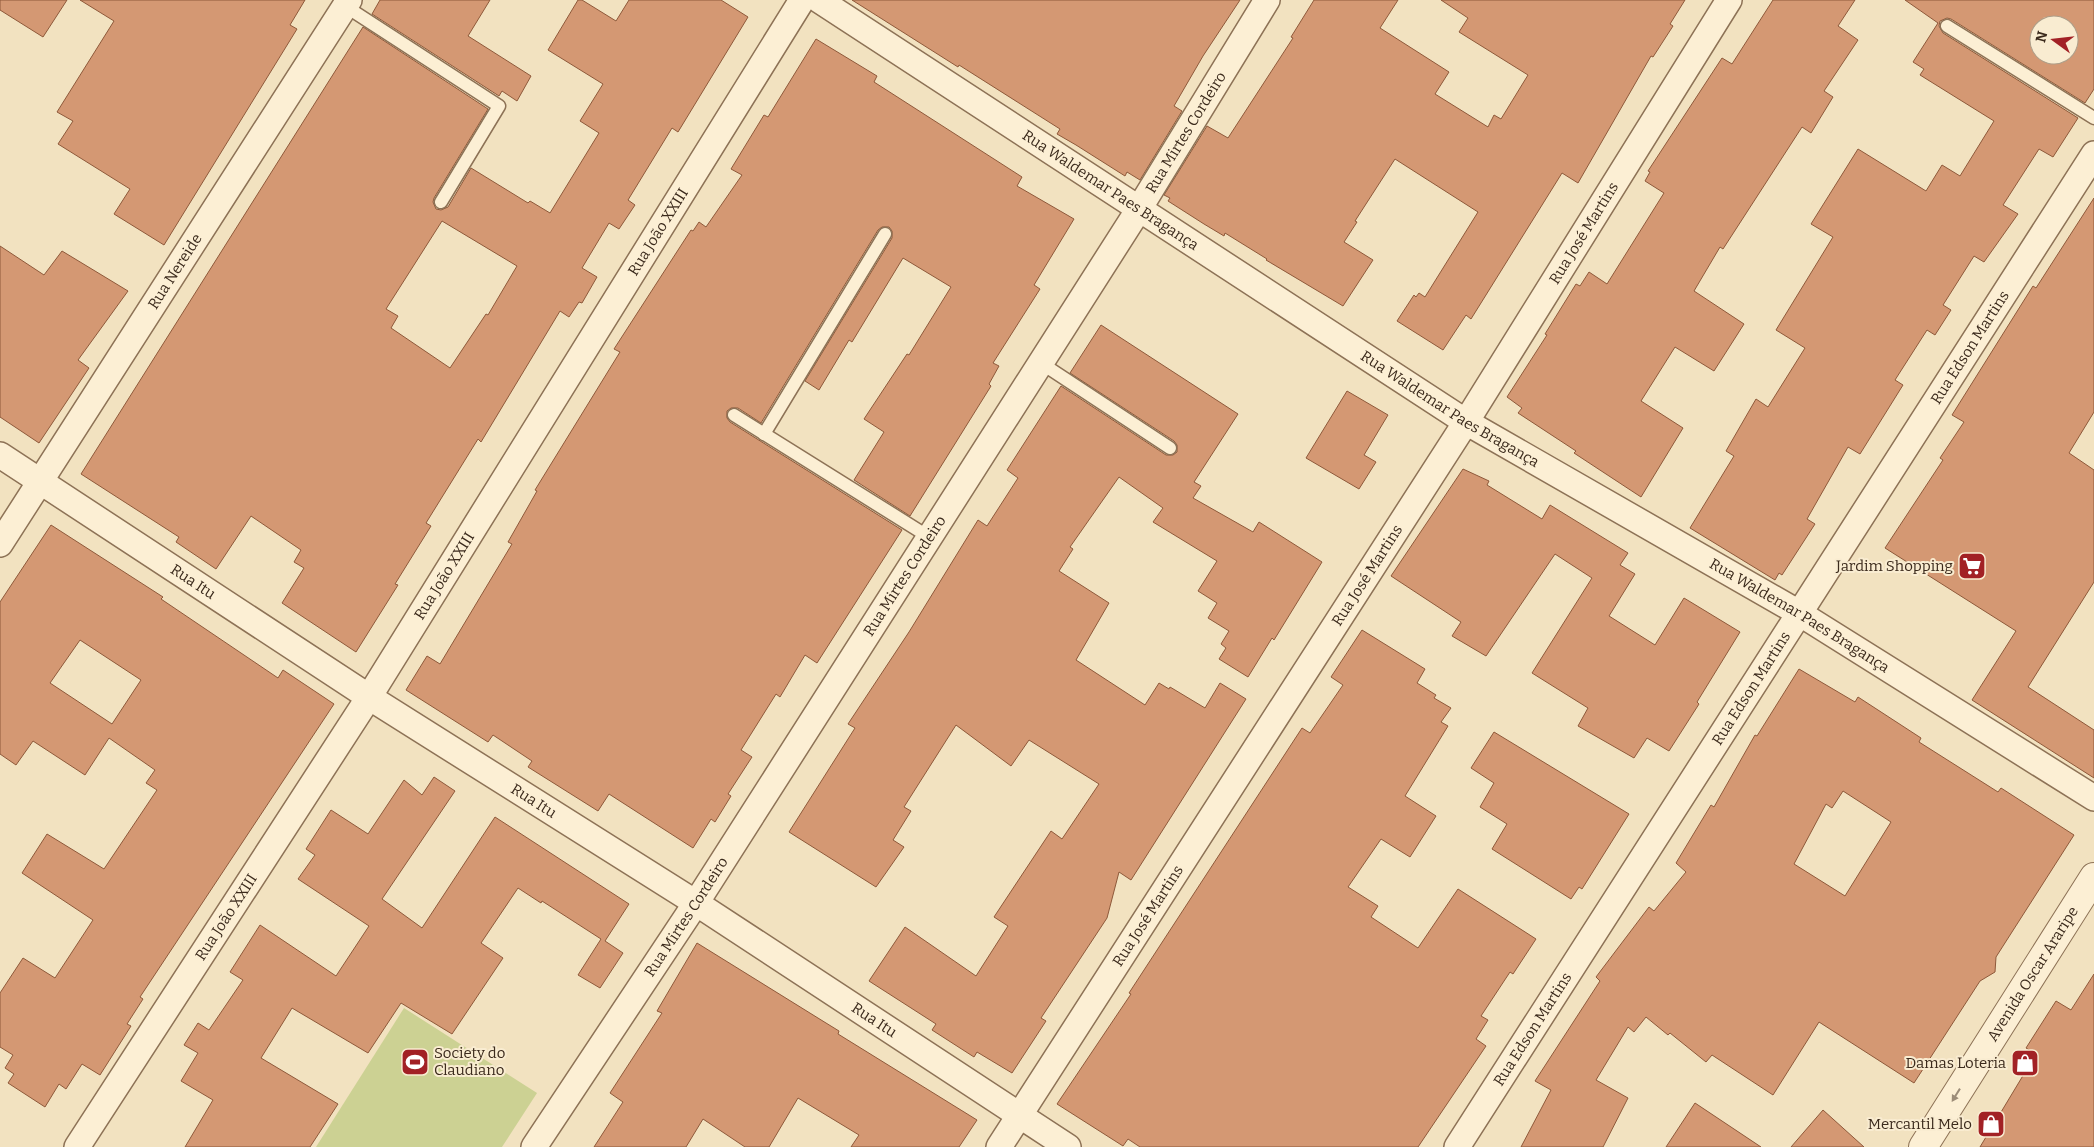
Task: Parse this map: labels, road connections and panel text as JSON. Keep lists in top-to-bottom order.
{
  "streets": {
    "street": [
      "Rua Mirtes Cordeiro",
      "Rua Waldemar Paes Bragança",
      "Rua João XXIII",
      "Rua José Martins",
      "Rua Nereide",
      "Rua Edson Martins",
      "Rua Itu",
      "Avenida Oscar Araripe"
    ]
  },
  "crossings": [
    ["Rua Mirtes Cordeiro", "Rua Waldemar Paes Bragança"],
    ["Rua Mirtes Cordeiro", "Rua Itu"],
    ["Rua Waldemar Paes Bragança", "Rua José Martins"],
    ["Rua Waldemar Paes Bragança", "Rua Edson Martins"],
    ["Rua João XXIII", "Rua Itu"],
    ["Rua José Martins", "Rua Itu"],
    ["Rua Nereide", "Rua Itu"]
  ],
  "one_way": ["Avenida Oscar Araripe"],
  "places": {
    "supermarket": ["Jardim Shopping"],
    "sports": ["Society do Claudiano"],
    "shop": ["Damas Loteria", "Mercantil Melo"]
  },
  "north": "left"
}
